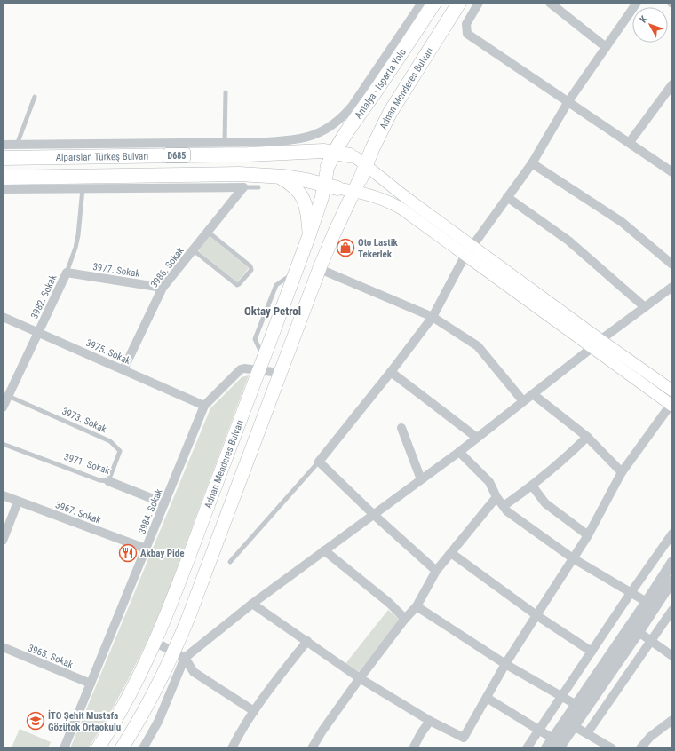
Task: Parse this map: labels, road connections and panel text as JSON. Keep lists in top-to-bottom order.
{
  "streets": {
    "highway": [
      "Antalya - Isparta Yolu",
      "Adnan Menderes Bulvarı",
      "D685",
      "Alparslan Türkeş Bulvarı"
    ],
    "street": [
      "3986. Sokak",
      "3977. Sokak",
      "3982. Sokak",
      "3975. Sokak",
      "3971. Sokak",
      "3984. Sokak",
      "3967. Sokak",
      "3965. Sokak"
    ],
    "lane": ["3973. Sokak"]
  },
  "crossings": [
    ["Antalya - Isparta Yolu", "Alparslan Türkeş Bulvarı"],
    ["Adnan Menderes Bulvarı", "Alparslan Türkeş Bulvarı"],
    ["Adnan Menderes Bulvarı", "3984. Sokak"],
    ["3986. Sokak", "3977. Sokak"],
    ["3986. Sokak", "3975. Sokak"],
    ["3977. Sokak", "3982. Sokak"],
    ["3982. Sokak", "3975. Sokak"],
    ["3982. Sokak", "3973. Sokak"],
    ["3975. Sokak", "3984. Sokak"],
    ["3973. Sokak", "3971. Sokak"],
    ["3971. Sokak", "3984. Sokak"],
    ["3984. Sokak", "3967. Sokak"],
    ["3984. Sokak", "3965. Sokak"]
  ],
  "districts": ["Oktay Petrol"],
  "places": {
    "shop": ["Oto Lastik Tekerlek"],
    "restaurant": ["Akbay Pide"],
    "school or university": ["İTO Şehit Mustafa Gözütok Ortaokulu"]
  },
  "north": "top left"
}
